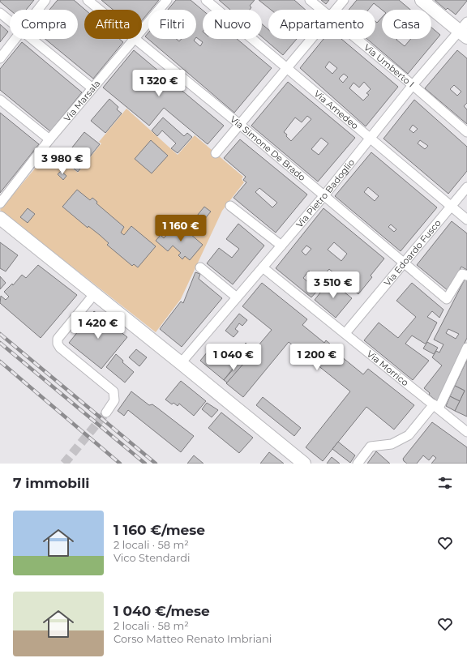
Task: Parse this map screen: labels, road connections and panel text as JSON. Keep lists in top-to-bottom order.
{
  "streets": {
    "street": [
      "Via Umberto I",
      "Via Marsala",
      "Via Amedeo",
      "Via Simone De Brado",
      "Via Pietro Badoglio",
      "Via Edoardo Fusco",
      "Via Morrico"
    ]
  },
  "crossings": [
    ["Via Umberto I", "Via Pietro Badoglio"],
    ["Via Marsala", "Via Simone De Brado"],
    ["Via Amedeo", "Via Pietro Badoglio"],
    ["Via Amedeo", "Via Edoardo Fusco"],
    ["Via Simone De Brado", "Via Pietro Badoglio"],
    ["Via Simone De Brado", "Via Edoardo Fusco"],
    ["Via Pietro Badoglio", "Via Morrico"],
    ["Via Edoardo Fusco", "Via Morrico"]
  ],
  "page": {
    "chip": [
      "Compra",
      "Affitta",
      "Filtri",
      "Nuovo",
      "Appartamento",
      "Casa"
    ],
    "price": [
      "1 320 €",
      "3 980 €",
      "1 160 €",
      "3 510 €",
      "1 420 €",
      "1 040 €",
      "1 200 €"
    ],
    "heading": "7 immobili",
    "list": [
      {
        "name": "1 160 €/mese",
        "note": "2 locali · 58 m² · Vico Stendardi"
      },
      {
        "name": "1 040 €/mese",
        "note": "2 locali · 58 m² · Corso Matteo Renato Imbriani"
      }
    ]
  }
}
